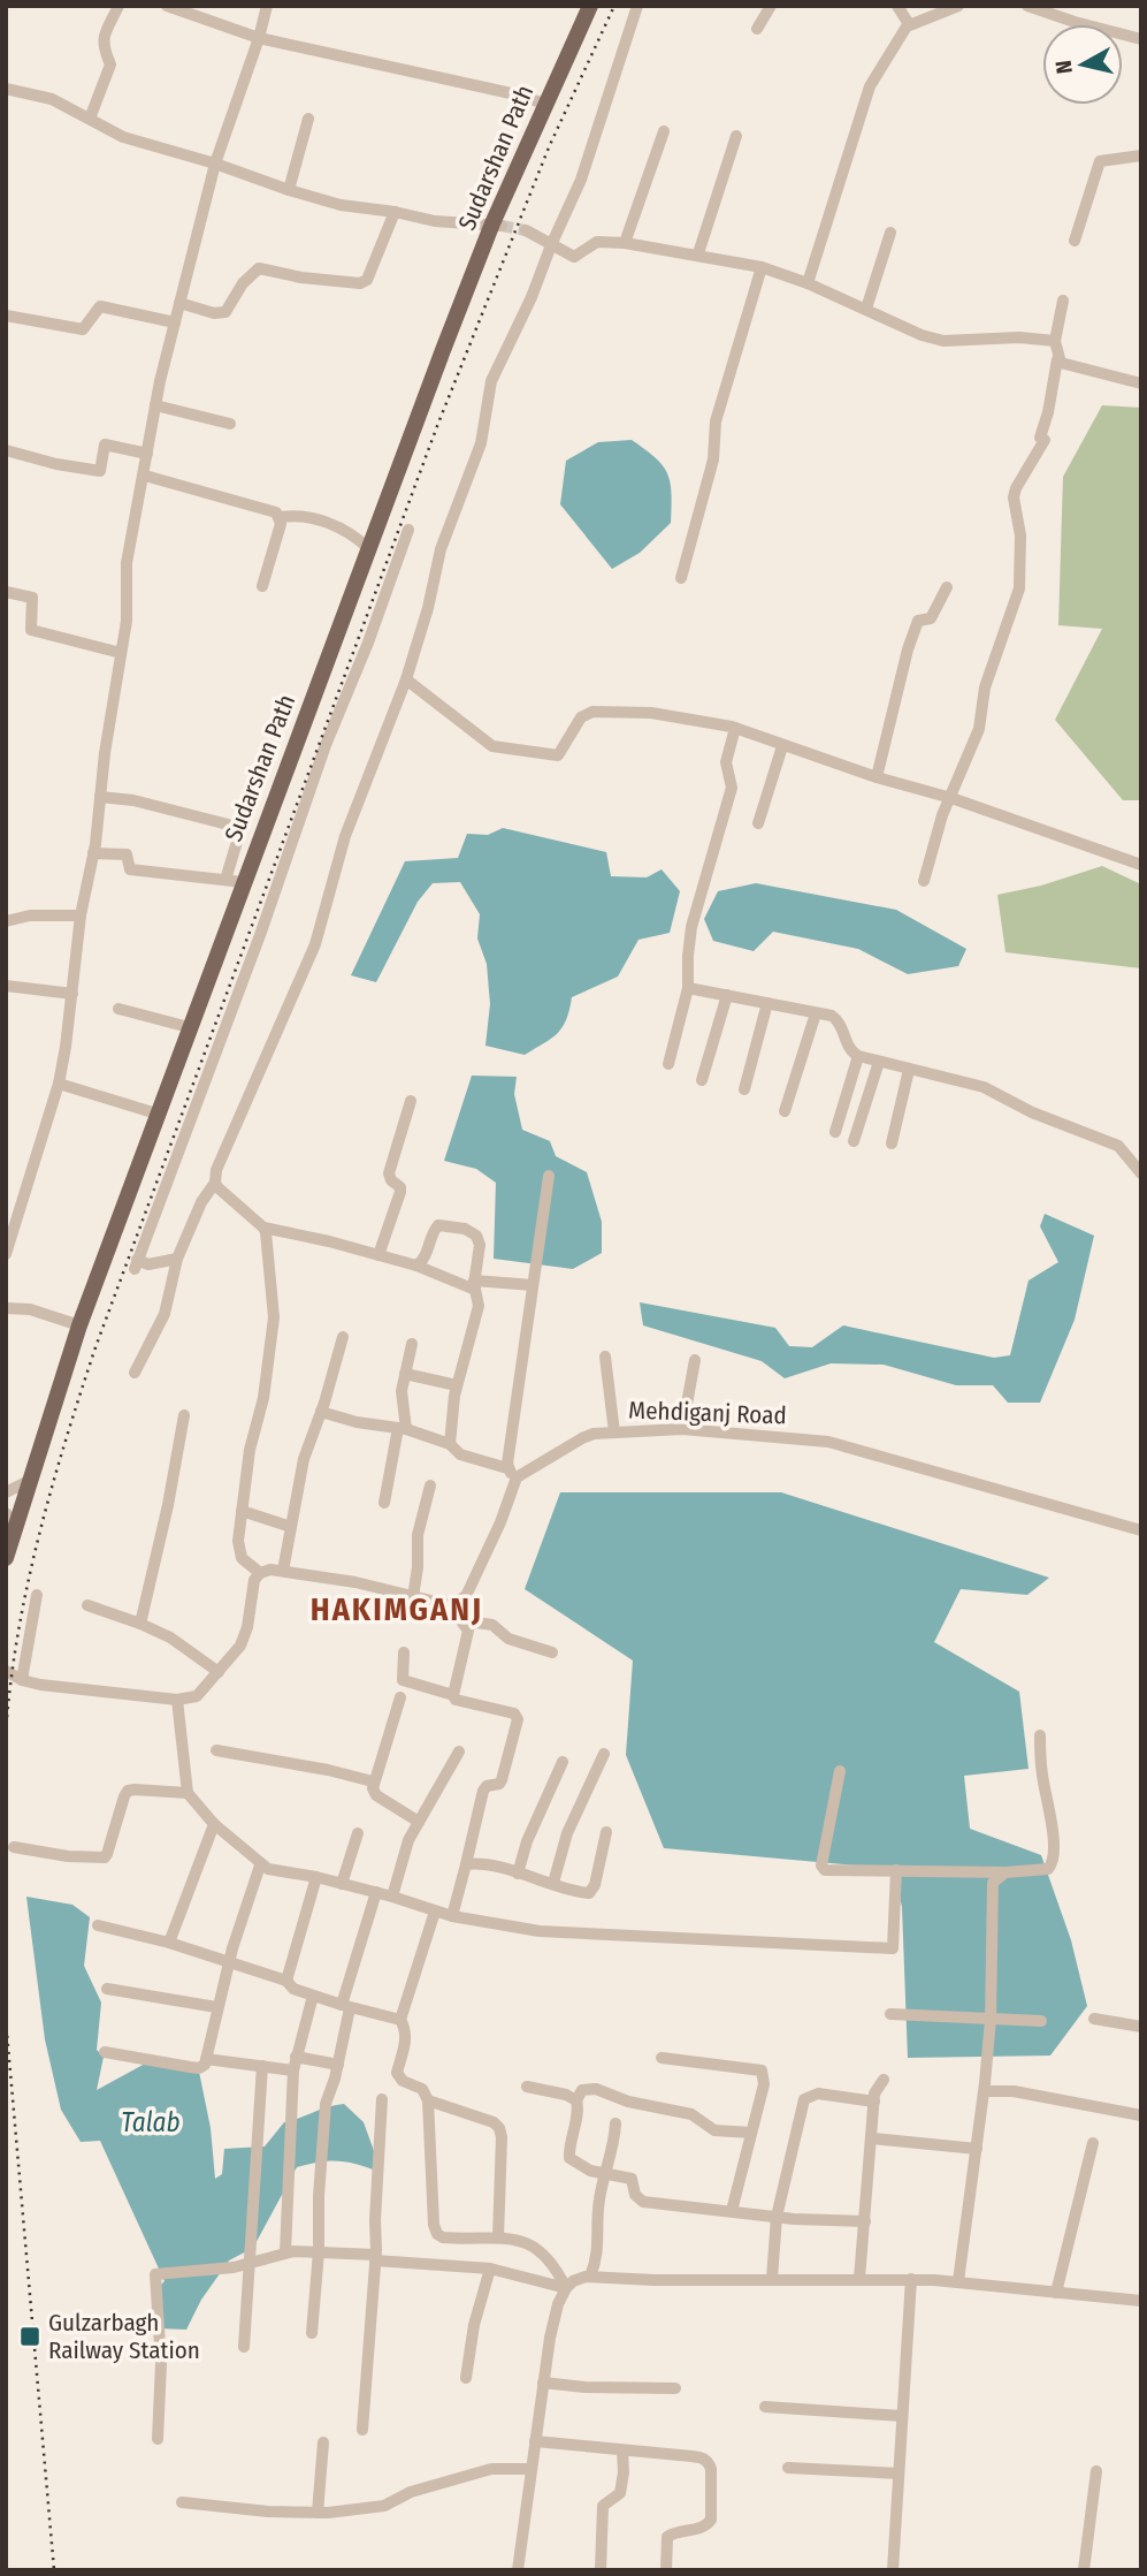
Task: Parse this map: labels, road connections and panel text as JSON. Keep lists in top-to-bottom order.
{
  "streets": {
    "main road": ["Sudarshan Path"],
    "street": ["Mehdiganj Road"]
  },
  "districts": ["HAKIMGANJ"],
  "water": ["Talab"],
  "places": {
    "transit": ["Gulzarbagh Railway Station"]
  },
  "north": "left"
}
